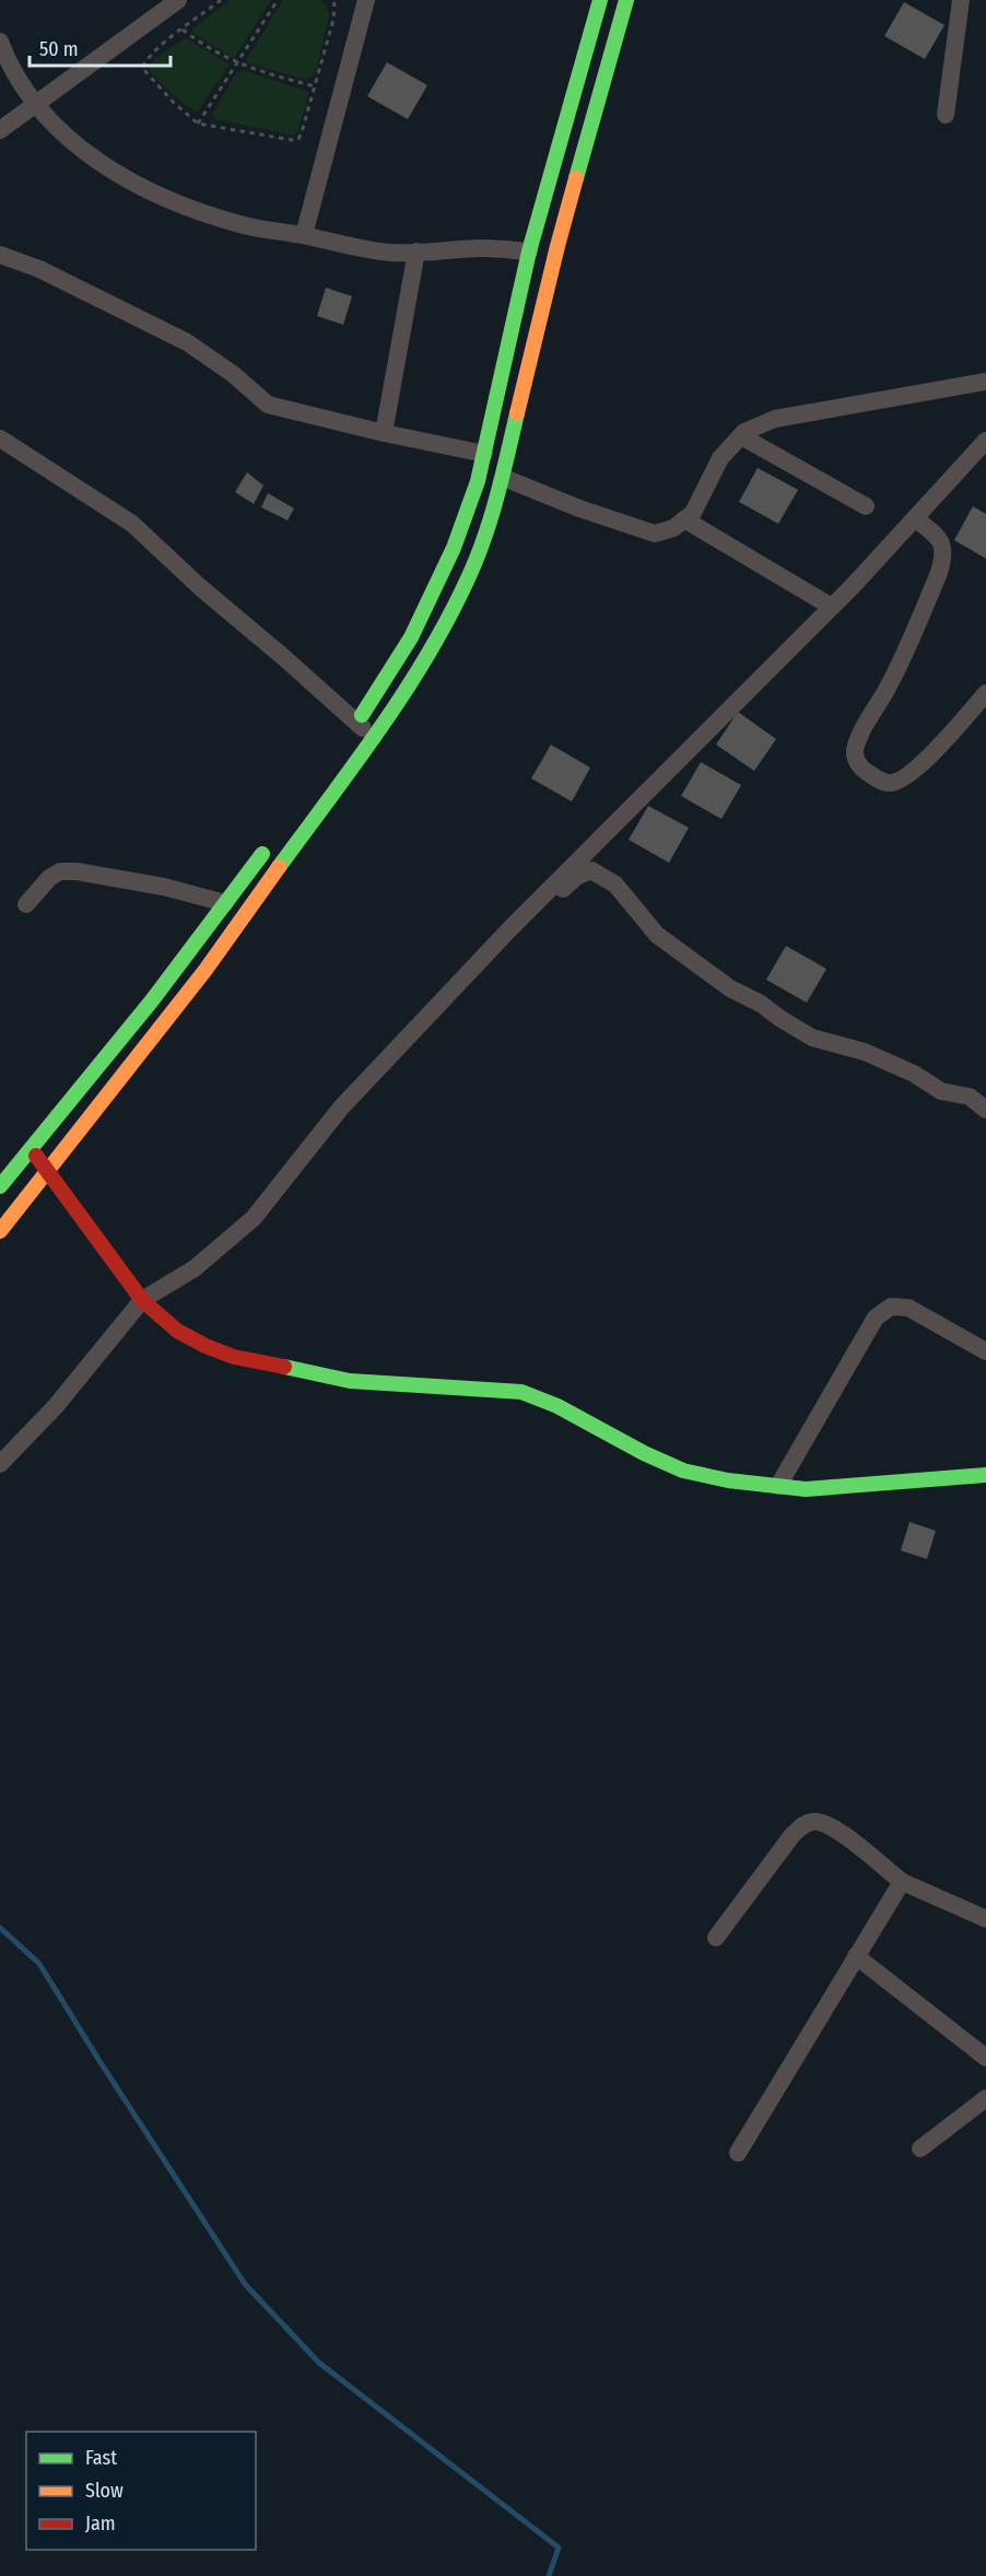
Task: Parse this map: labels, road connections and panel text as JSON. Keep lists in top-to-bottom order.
{
  "legend": ["Fast", "Slow", "Jam"],
  "scale_bar": "50 m"
}
